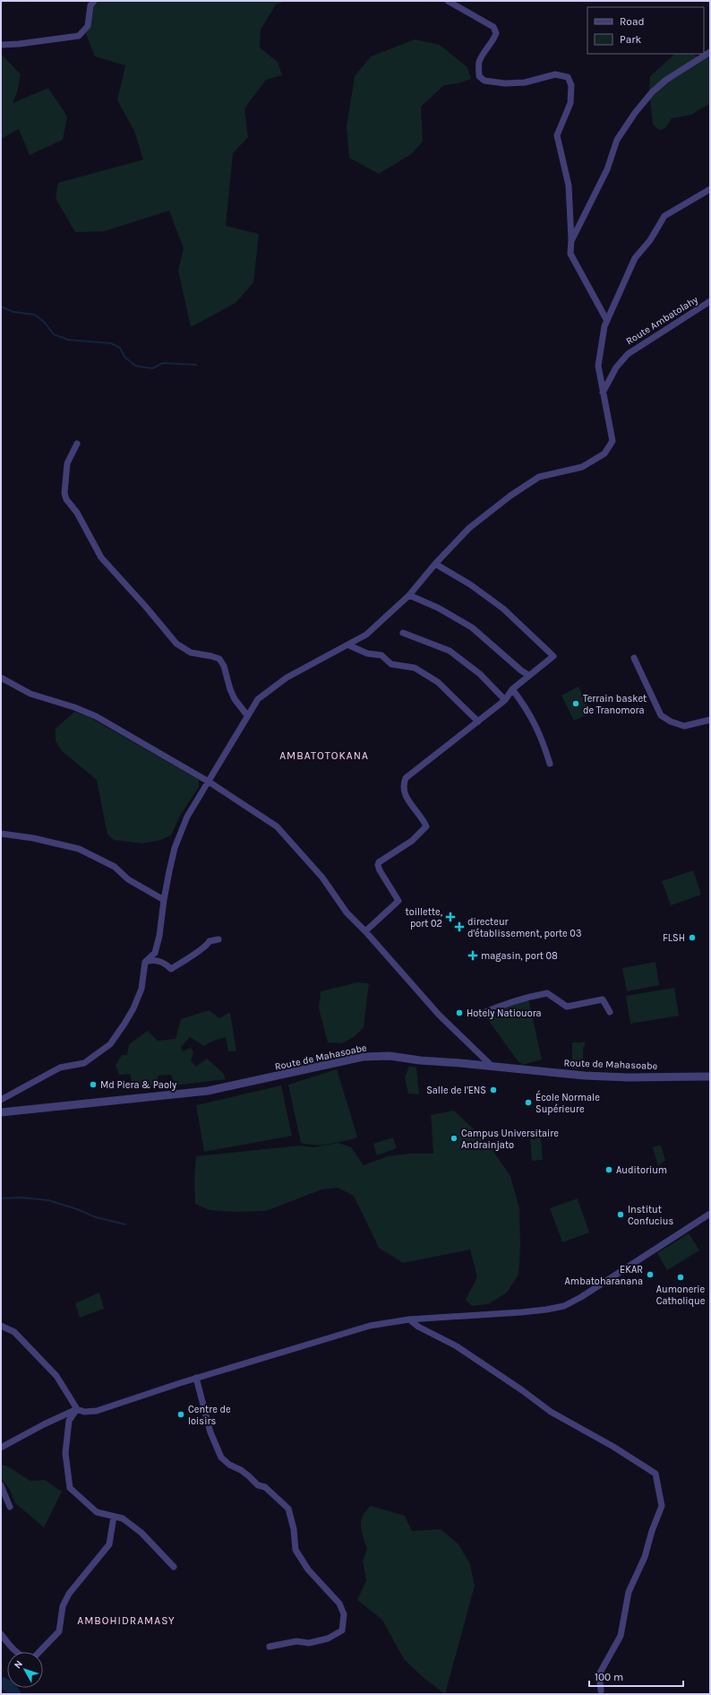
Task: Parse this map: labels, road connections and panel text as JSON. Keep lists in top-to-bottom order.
{
  "streets": {
    "street": ["Route Ambatolahy", "Route de Mahasoabe"]
  },
  "districts": ["AMBATOTOKANA", "AMBOHIDRAMASY"],
  "places": {
    "other": [
      "Terrain basket de Tranomora",
      "FLSH",
      "Hotely Natiouora",
      "Md Piera & Paoly",
      "Salle de l'ENS",
      "École Normale Supérieure",
      "Campus Universitaire Andrainjato",
      "Auditorium",
      "Institut Confucius",
      "EKAR Ambatoharanana",
      "Aumonerie Catholique",
      "Centre de loisirs"
    ],
    "health": ["toillette, port 02", "directeur d'établissement, porte 03", "magasin, port 08"]
  },
  "legend": ["Road", "Park"],
  "scale_bar": "100 m",
  "north": "top left"
}
